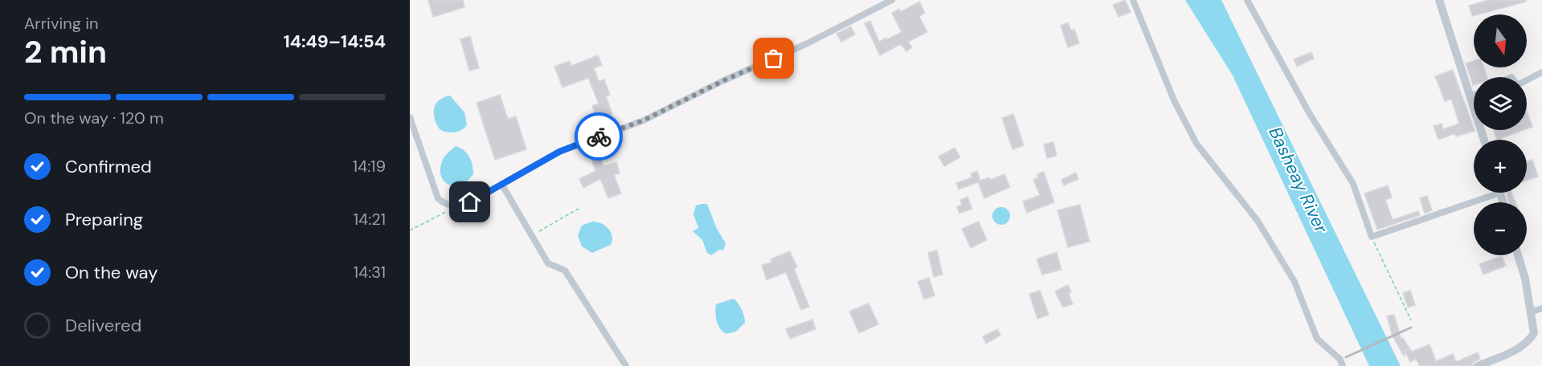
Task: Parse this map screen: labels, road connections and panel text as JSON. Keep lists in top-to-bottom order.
{
  "water": ["Basheay River"],
  "north": "bottom",
  "page": {
    "heading": ["2 min", "Arriving in", "14:49–14:54"],
    "map_buttons": ["+", "−"],
    "bar": "On the way · 120 m",
    "list": [
      ["Confirmed", "14:19"],
      ["Preparing", "14:21"],
      ["On the way", "14:31"],
      "Delivered"
    ]
  }
}
